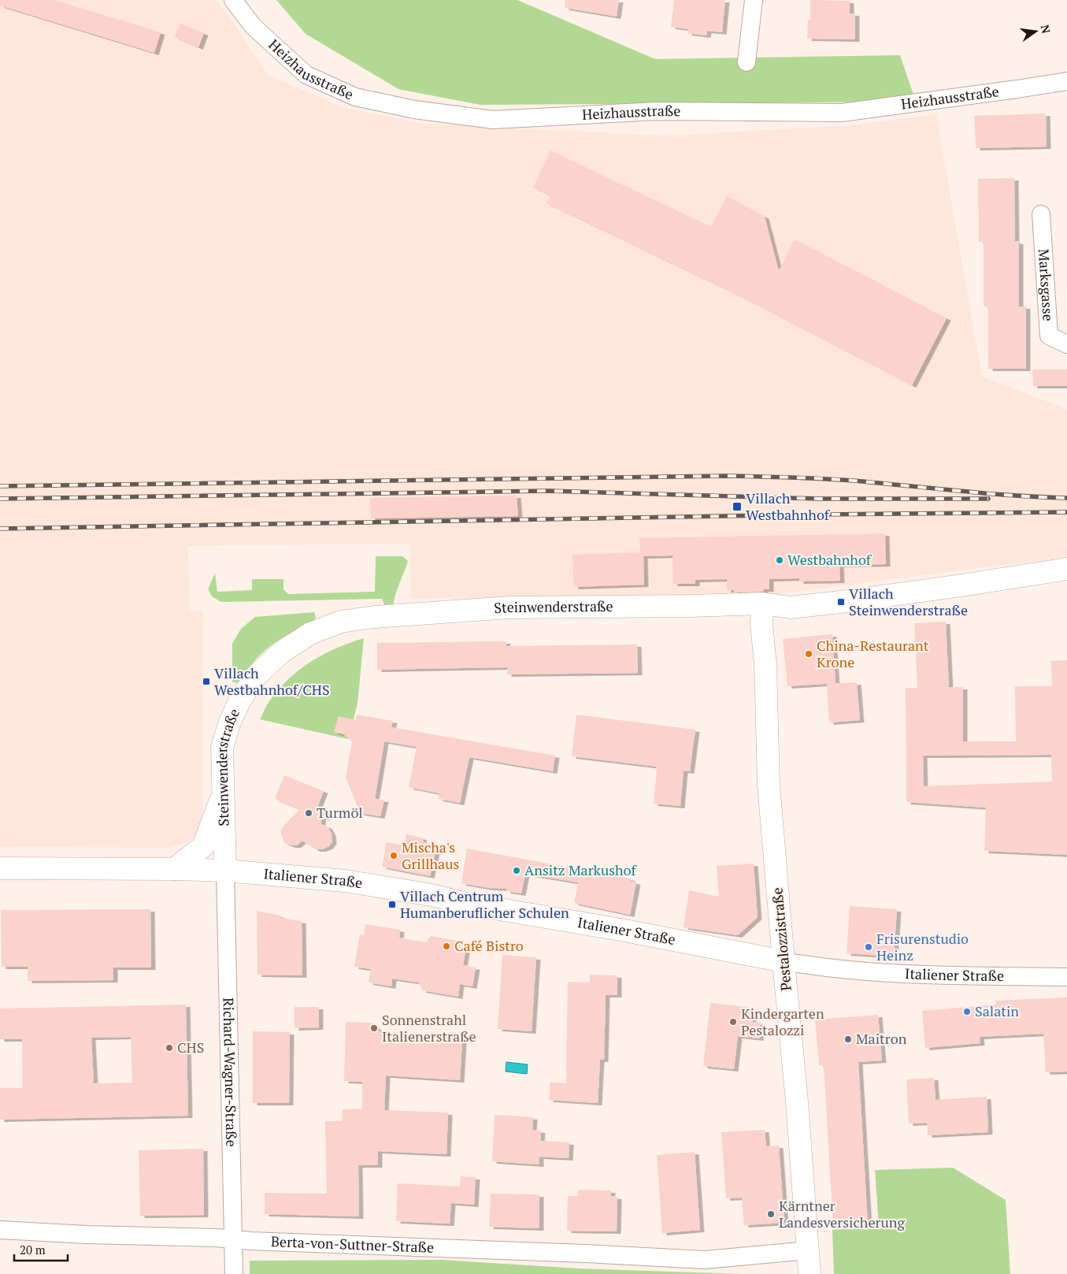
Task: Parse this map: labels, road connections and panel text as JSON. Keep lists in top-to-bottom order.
{
  "streets": {
    "street": [
      "Heizhausstraße",
      "Marksgasse",
      "Steinwenderstraße",
      "Italiener Straße",
      "Pestalozzistraße",
      "Richard-Wagner-Straße",
      "Berta-von-Suttner-Straße"
    ]
  },
  "crossings": [
    ["Steinwenderstraße", "Italiener Straße"],
    ["Steinwenderstraße", "Pestalozzistraße"],
    ["Steinwenderstraße", "Richard-Wagner-Straße"],
    ["Italiener Straße", "Pestalozzistraße"],
    ["Italiener Straße", "Richard-Wagner-Straße"],
    ["Pestalozzistraße", "Berta-von-Suttner-Straße"],
    ["Richard-Wagner-Straße", "Berta-von-Suttner-Straße"]
  ],
  "places": {
    "transit": [
      "Villach Westbahnhof",
      "Villach Steinwenderstraße",
      "Villach Westbahnhof/CHS",
      "Villach Centrum Humanberuflicher Schulen"
    ],
    "other": [
      "Westbahnhof",
      "China-Restaurant Krone",
      "Turmöl",
      "Mischa's Grillhaus",
      "Ansitz Markushof",
      "Café Bistro",
      "Frisurenstudio Heinz",
      "Salatin",
      "Kindergarten Pestalozzi",
      "Sonnenstrahl Italienerstraße",
      "Maitron",
      "CHS",
      "Kärntner Landesversicherung"
    ]
  },
  "scale_bar": "20 m",
  "north": "right"
}
